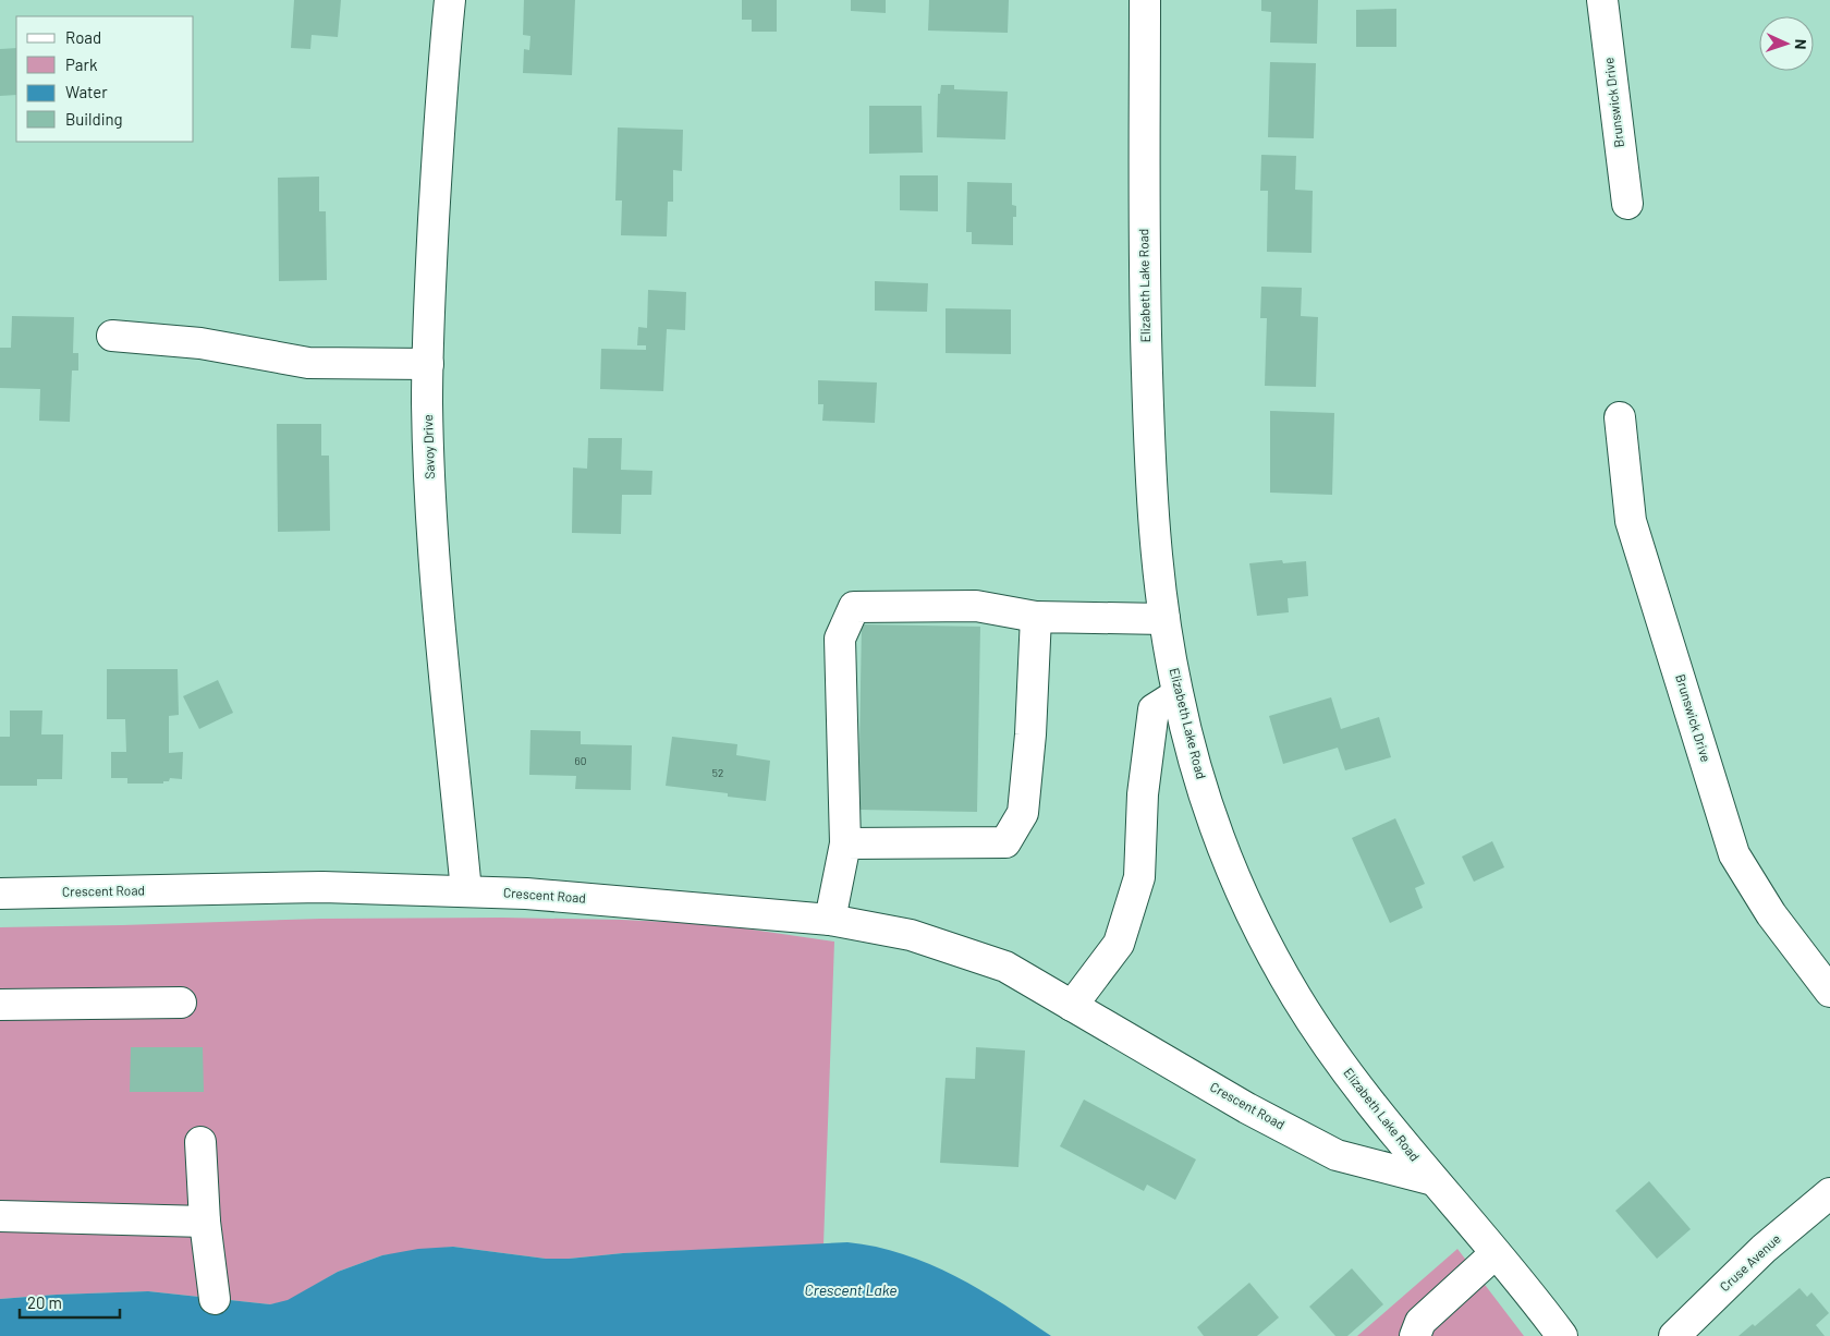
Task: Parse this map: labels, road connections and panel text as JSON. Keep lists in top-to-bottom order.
{
  "streets": {
    "street": [
      "Brunswick Drive",
      "Elizabeth Lake Road",
      "Savoy Drive",
      "Crescent Road",
      "Cruse Avenue"
    ]
  },
  "crossings": [
    ["Elizabeth Lake Road", "Crescent Road"],
    ["Savoy Drive", "Crescent Road"]
  ],
  "water": ["Crescent Lake"],
  "house_numbers": ["60", "52"],
  "legend": [
    "Road",
    "Park",
    "Water",
    "Building"
  ],
  "scale_bar": "20 m",
  "north": "right"
}
